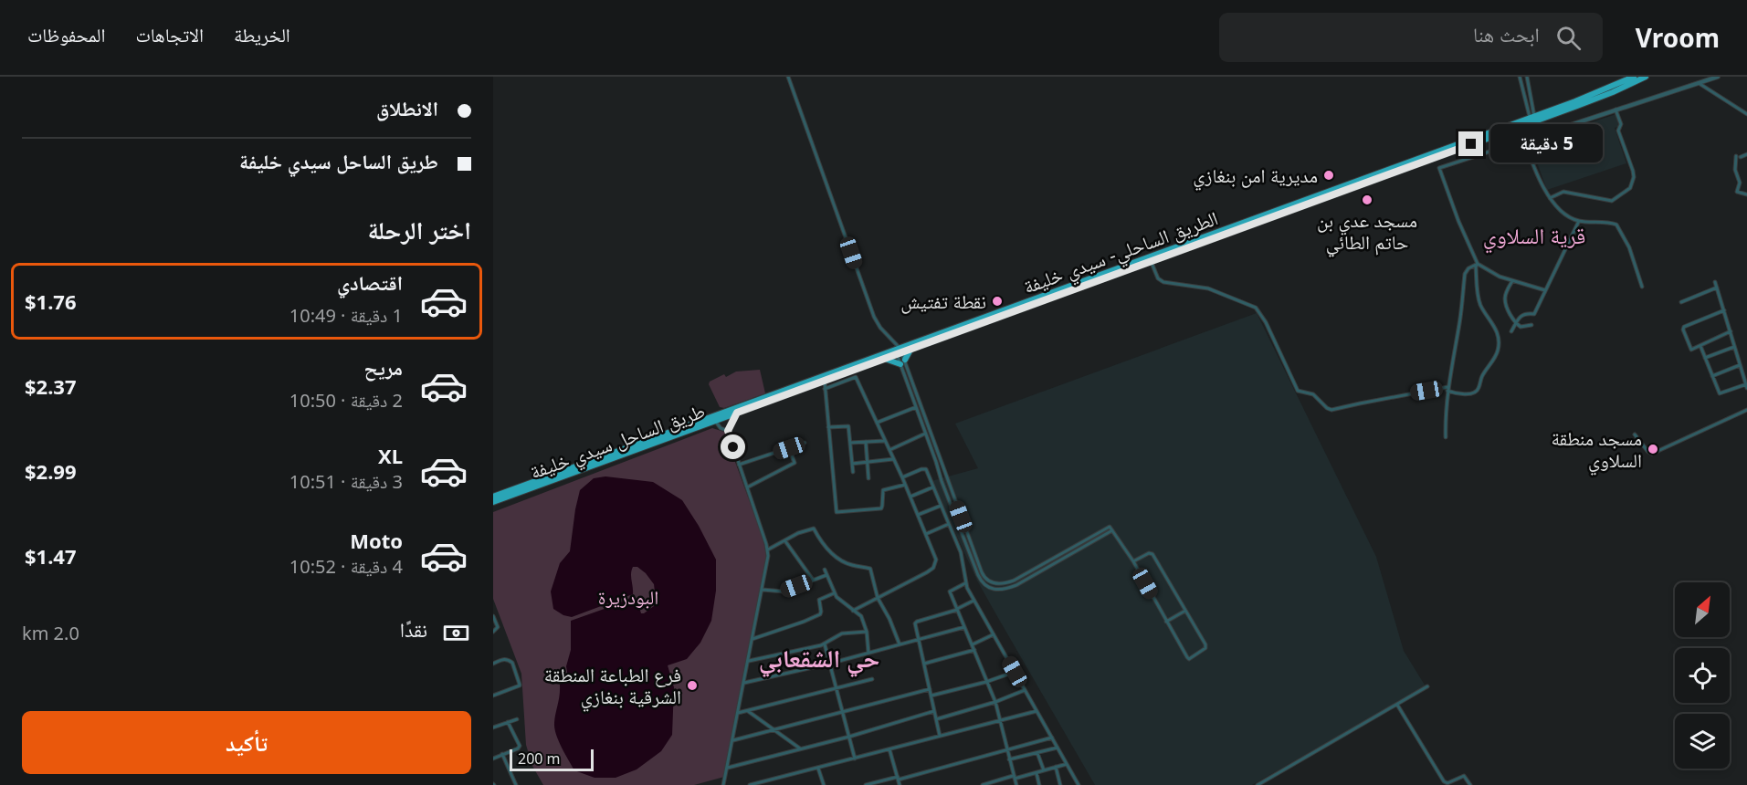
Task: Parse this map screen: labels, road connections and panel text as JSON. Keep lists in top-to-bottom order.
{
  "streets": {
    "highway": ["الطريق الساحلي- سيدي خليفة", "طريق الساحل سيدي خليفة"]
  },
  "crossings": [
    ["الطريق الساحلي- سيدي خليفة", "طريق الساحل سيدي خليفة"]
  ],
  "districts": ["قرية السلاوي", "حي الشقعابي"],
  "parks": ["البودزيرة"],
  "places": [
    "مديرية امن بنغازي",
    "مسجد عدي بن حاتم الطائي",
    "نقطة تفتيش",
    "مسجد منطقة السلاوي",
    "فرع الطباعة المنطقة الشرقية بنغازي"
  ],
  "scale_bar": "200 m",
  "north": "top right",
  "page": {
    "header": "Vroom",
    "search": "ابحث هنا",
    "nav": ["الخريطة", "الاتجاهات", "المحفوظات"],
    "banner": ["الانطلاق", "طريق الساحل سيدي خليفة"],
    "bubble": "5 دقيقة",
    "heading": "اختر الرحلة",
    "list": [
      {
        "name": "اقتصادي",
        "note": "1 دقيقة · 10:49",
        "value": "$1.76"
      },
      {
        "name": "مريح",
        "note": "2 دقيقة · 10:50",
        "value": "$2.37"
      },
      {
        "name": "XL",
        "note": "3 دقيقة · 10:51",
        "value": "$2.99"
      },
      {
        "name": "Moto",
        "note": "4 دقيقة · 10:52",
        "value": "$1.47"
      }
    ],
    "pay": ["نقدًا", "2.0 km"],
    "buttons": "تأكيد",
    "scale": "200 m"
  }
}
